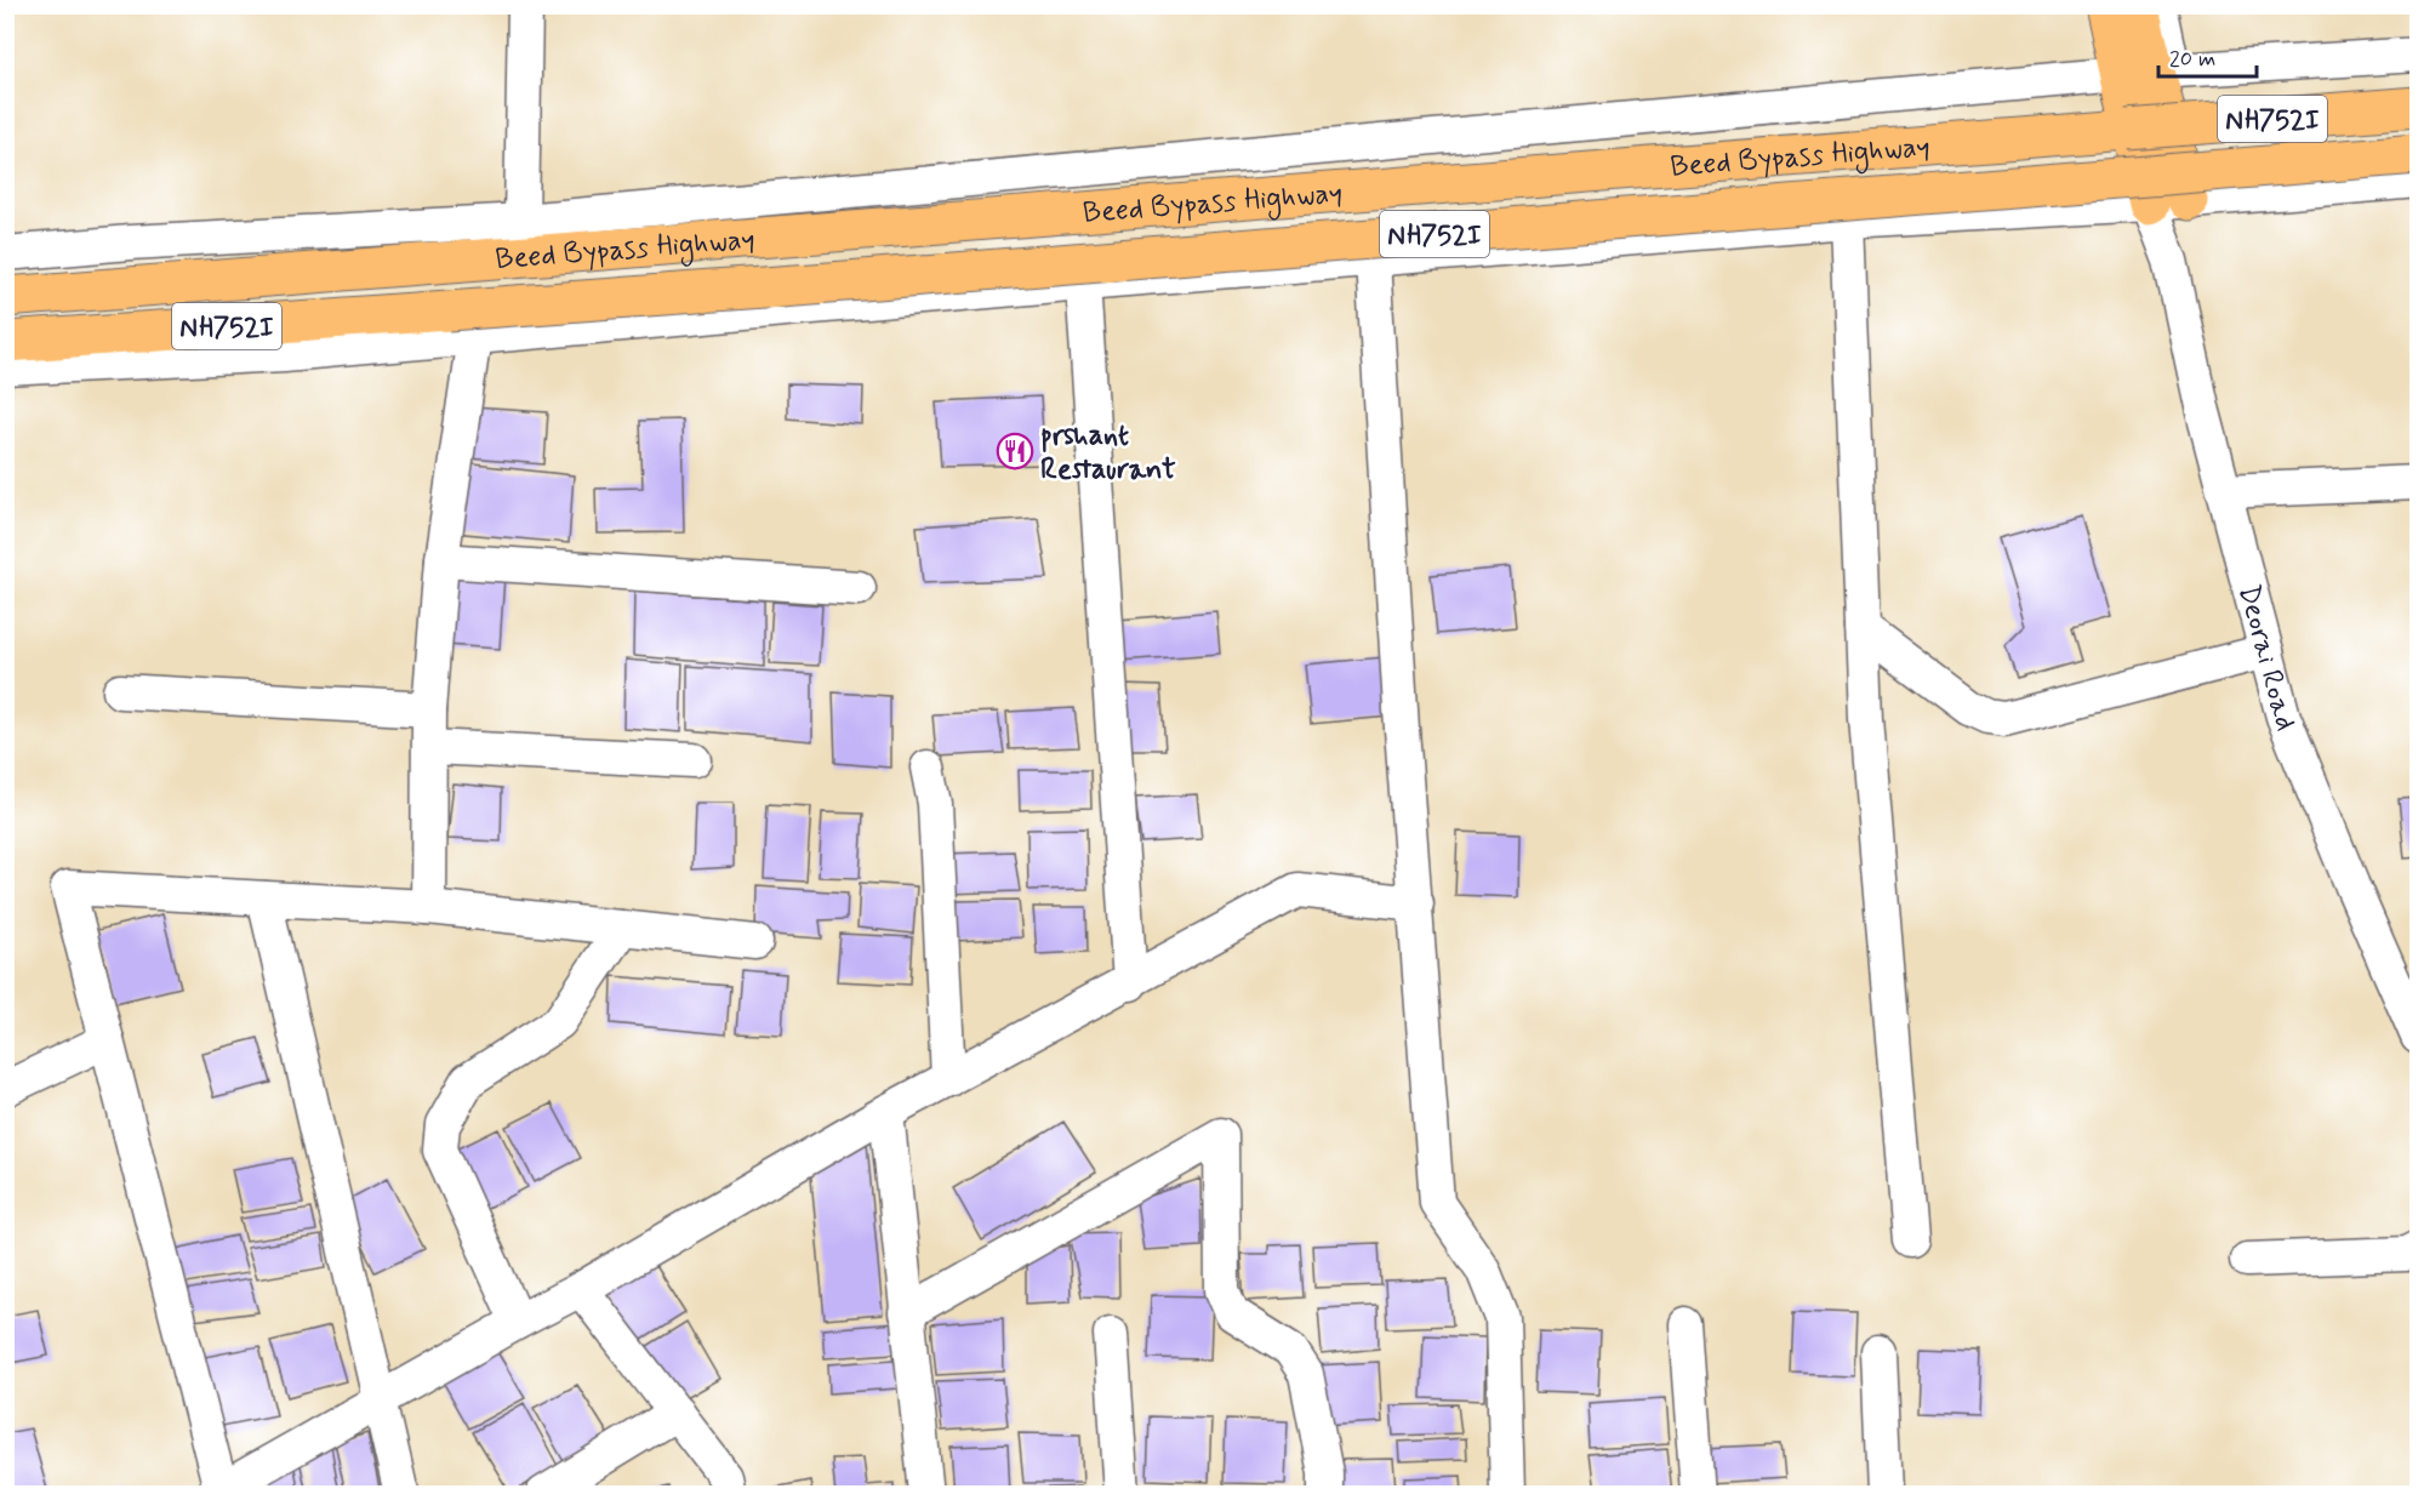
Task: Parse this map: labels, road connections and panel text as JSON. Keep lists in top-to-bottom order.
{
  "streets": {
    "main road": ["NH752I", "Beed Bypass Highway"],
    "street": ["Deorai Road"]
  },
  "places": {
    "restaurant": ["prshant Restaurant"]
  },
  "scale_bar": "20 m"
}
